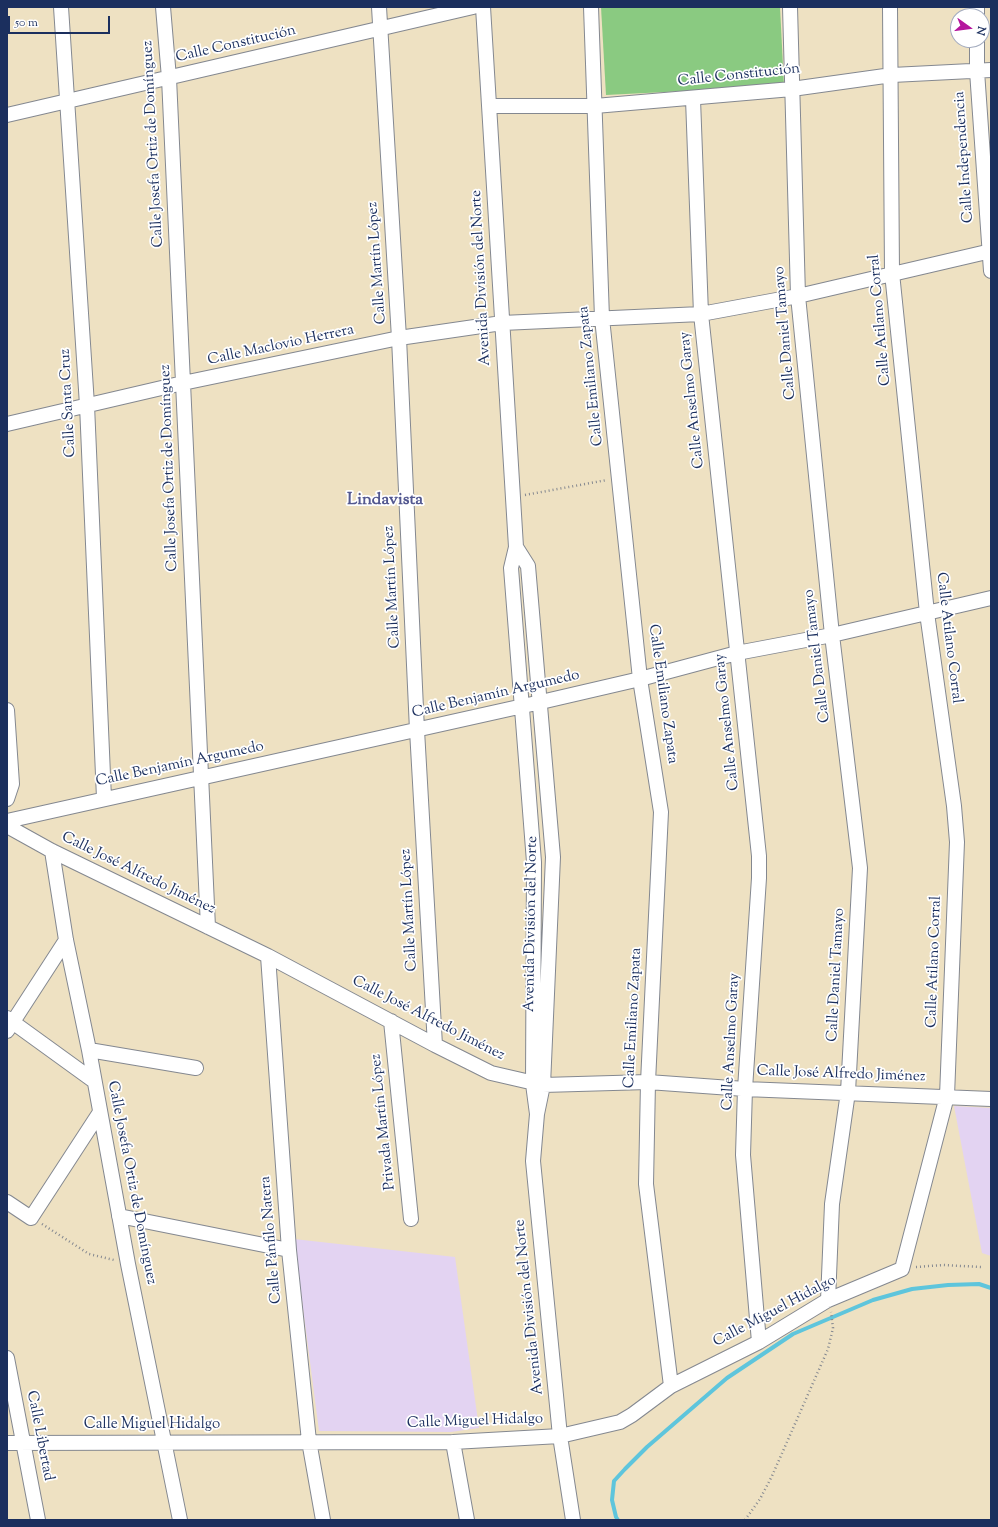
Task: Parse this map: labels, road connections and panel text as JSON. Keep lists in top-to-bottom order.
{
  "streets": {
    "street": [
      "Calle Constitución",
      "Calle Josefa Ortiz de Domínguez",
      "Calle Independencia",
      "Calle Martín López",
      "Avenida División del Norte",
      "Calle Atilano Corral",
      "Calle Daniel Tamayo",
      "Calle Maclovio Herrera",
      "Calle Emiliano Zapata",
      "Calle Anselmo Garay",
      "Calle Santa Cruz",
      "Calle Benjamín Argumedo",
      "Calle José Alfredo Jiménez",
      "Privada Martín López",
      "Calle Pánfilo Natera",
      "Calle Miguel Hidalgo",
      "Calle Libertad"
    ]
  },
  "crossings": [
    ["Calle Constitución", "Calle Josefa Ortiz de Domínguez"],
    ["Calle Constitución", "Calle Independencia"],
    ["Calle Constitución", "Calle Martín López"],
    ["Calle Constitución", "Avenida División del Norte"],
    ["Calle Constitución", "Calle Atilano Corral"],
    ["Calle Constitución", "Calle Daniel Tamayo"],
    ["Calle Constitución", "Calle Emiliano Zapata"],
    ["Calle Constitución", "Calle Anselmo Garay"],
    ["Calle Constitución", "Calle Santa Cruz"],
    ["Calle Josefa Ortiz de Domínguez", "Calle Maclovio Herrera"],
    ["Calle Josefa Ortiz de Domínguez", "Calle Benjamín Argumedo"],
    ["Calle Josefa Ortiz de Domínguez", "Calle José Alfredo Jiménez"],
    ["Calle Josefa Ortiz de Domínguez", "Calle Miguel Hidalgo"],
    ["Calle Independencia", "Calle Maclovio Herrera"],
    ["Calle Martín López", "Calle Maclovio Herrera"],
    ["Calle Martín López", "Calle Benjamín Argumedo"],
    ["Calle Martín López", "Calle José Alfredo Jiménez"],
    ["Avenida División del Norte", "Calle Maclovio Herrera"],
    ["Avenida División del Norte", "Calle Benjamín Argumedo"],
    ["Avenida División del Norte", "Calle José Alfredo Jiménez"],
    ["Avenida División del Norte", "Calle Miguel Hidalgo"],
    ["Calle Atilano Corral", "Calle Maclovio Herrera"],
    ["Calle Atilano Corral", "Calle Benjamín Argumedo"],
    ["Calle Atilano Corral", "Calle José Alfredo Jiménez"],
    ["Calle Atilano Corral", "Calle Miguel Hidalgo"],
    ["Calle Daniel Tamayo", "Calle Maclovio Herrera"],
    ["Calle Daniel Tamayo", "Calle Benjamín Argumedo"],
    ["Calle Daniel Tamayo", "Calle José Alfredo Jiménez"],
    ["Calle Daniel Tamayo", "Calle Miguel Hidalgo"],
    ["Calle Maclovio Herrera", "Calle Emiliano Zapata"],
    ["Calle Maclovio Herrera", "Calle Anselmo Garay"],
    ["Calle Maclovio Herrera", "Calle Santa Cruz"],
    ["Calle Emiliano Zapata", "Calle Benjamín Argumedo"],
    ["Calle Emiliano Zapata", "Calle José Alfredo Jiménez"],
    ["Calle Emiliano Zapata", "Calle Miguel Hidalgo"],
    ["Calle Anselmo Garay", "Calle Benjamín Argumedo"],
    ["Calle Anselmo Garay", "Calle José Alfredo Jiménez"],
    ["Calle Anselmo Garay", "Calle Miguel Hidalgo"],
    ["Calle Santa Cruz", "Calle Benjamín Argumedo"],
    ["Calle José Alfredo Jiménez", "Privada Martín López"],
    ["Calle José Alfredo Jiménez", "Calle Pánfilo Natera"],
    ["Calle Pánfilo Natera", "Calle Miguel Hidalgo"],
    ["Calle Miguel Hidalgo", "Calle Libertad"]
  ],
  "districts": ["Lindavista"],
  "scale_bar": "50 m",
  "north": "right"
}
